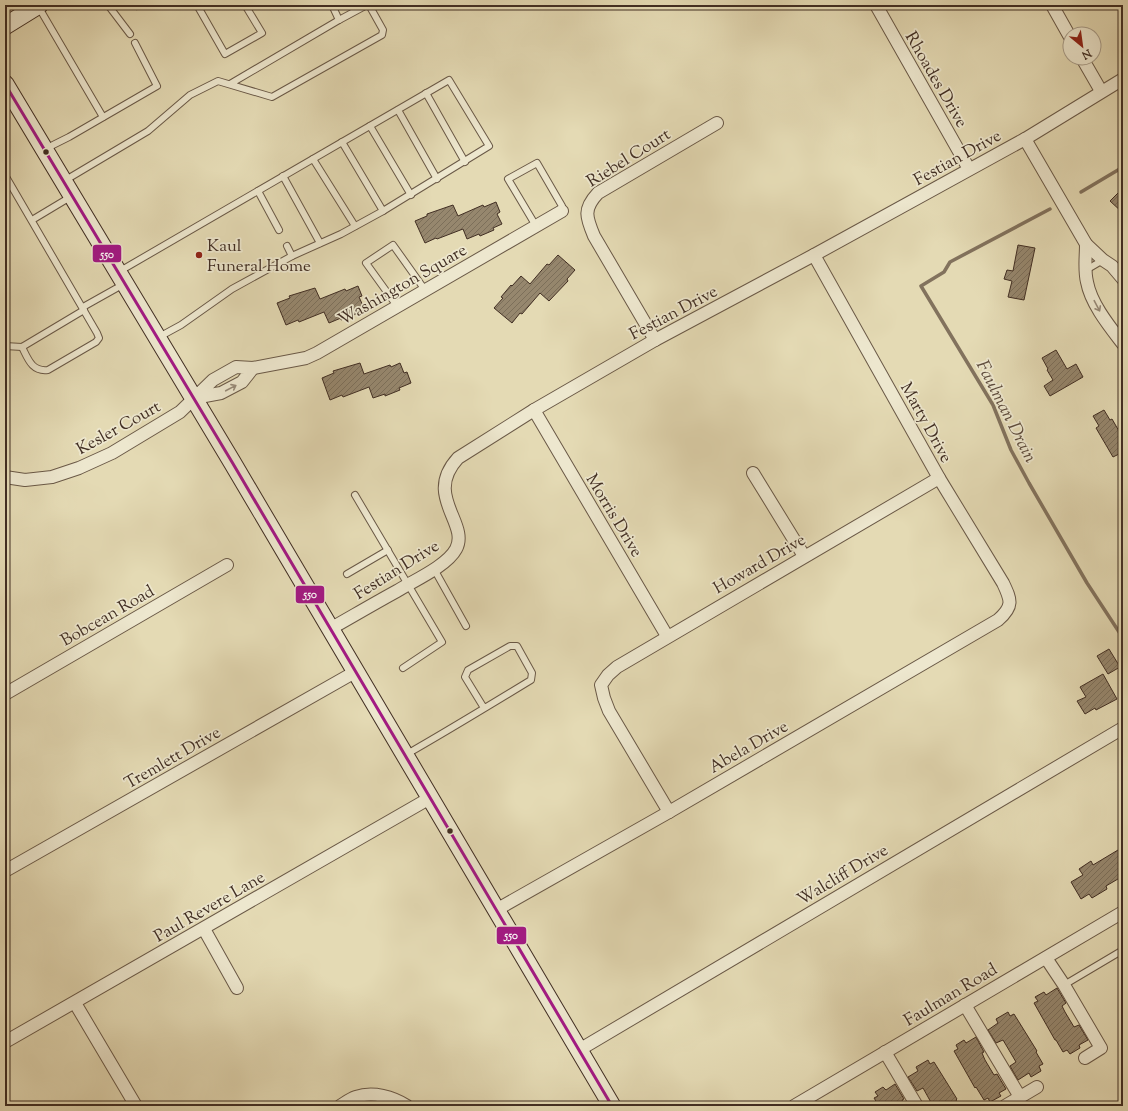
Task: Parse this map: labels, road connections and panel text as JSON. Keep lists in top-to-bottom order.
{
  "streets": {
    "street": [
      "Rhoades Drive",
      "Riebel Court",
      "Festian Drive",
      "Washington Square",
      "Marty Drive",
      "Kesler Court",
      "Morris Drive",
      "Howard Drive",
      "Bobcean Road",
      "Abela Drive",
      "Tremlett Drive",
      "Walcliff Drive",
      "Paul Revere Lane",
      "Faulman Road"
    ]
  },
  "crossings": [
    ["Rhoades Drive", "Festian Drive"],
    ["Riebel Court", "Festian Drive"],
    ["Festian Drive", "Marty Drive"],
    ["Festian Drive", "Morris Drive"],
    ["Washington Square", "Kesler Court"],
    ["Marty Drive", "Howard Drive"],
    ["Marty Drive", "Abela Drive"],
    ["Morris Drive", "Howard Drive"],
    ["Howard Drive", "Abela Drive"]
  ],
  "water": ["Faulman Drain"],
  "places": ["Kaul Funeral Home"],
  "lines": ["transit line 550"],
  "north": "bottom right"
}
